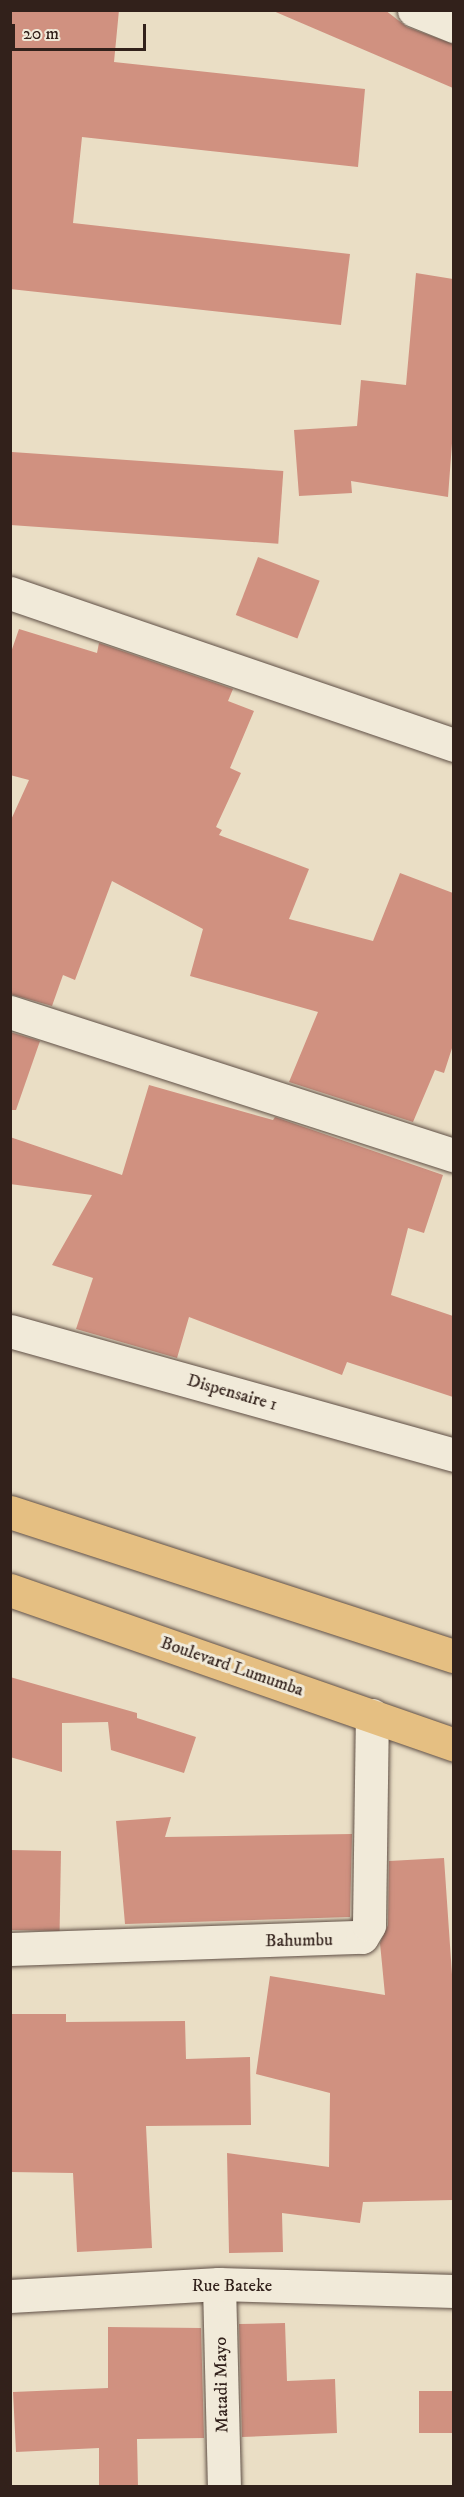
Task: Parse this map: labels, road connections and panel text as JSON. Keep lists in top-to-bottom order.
{
  "streets": {
    "highway": ["Boulevard Lumumba"],
    "street": [
      "Dispensaire 1",
      "Bahumbu",
      "Rue Bateke",
      "Matadi Mayo"
    ]
  },
  "crossings": [
    ["Boulevard Lumumba", "Bahumbu"],
    ["Rue Bateke", "Matadi Mayo"]
  ],
  "scale_bar": "20 m"
}
